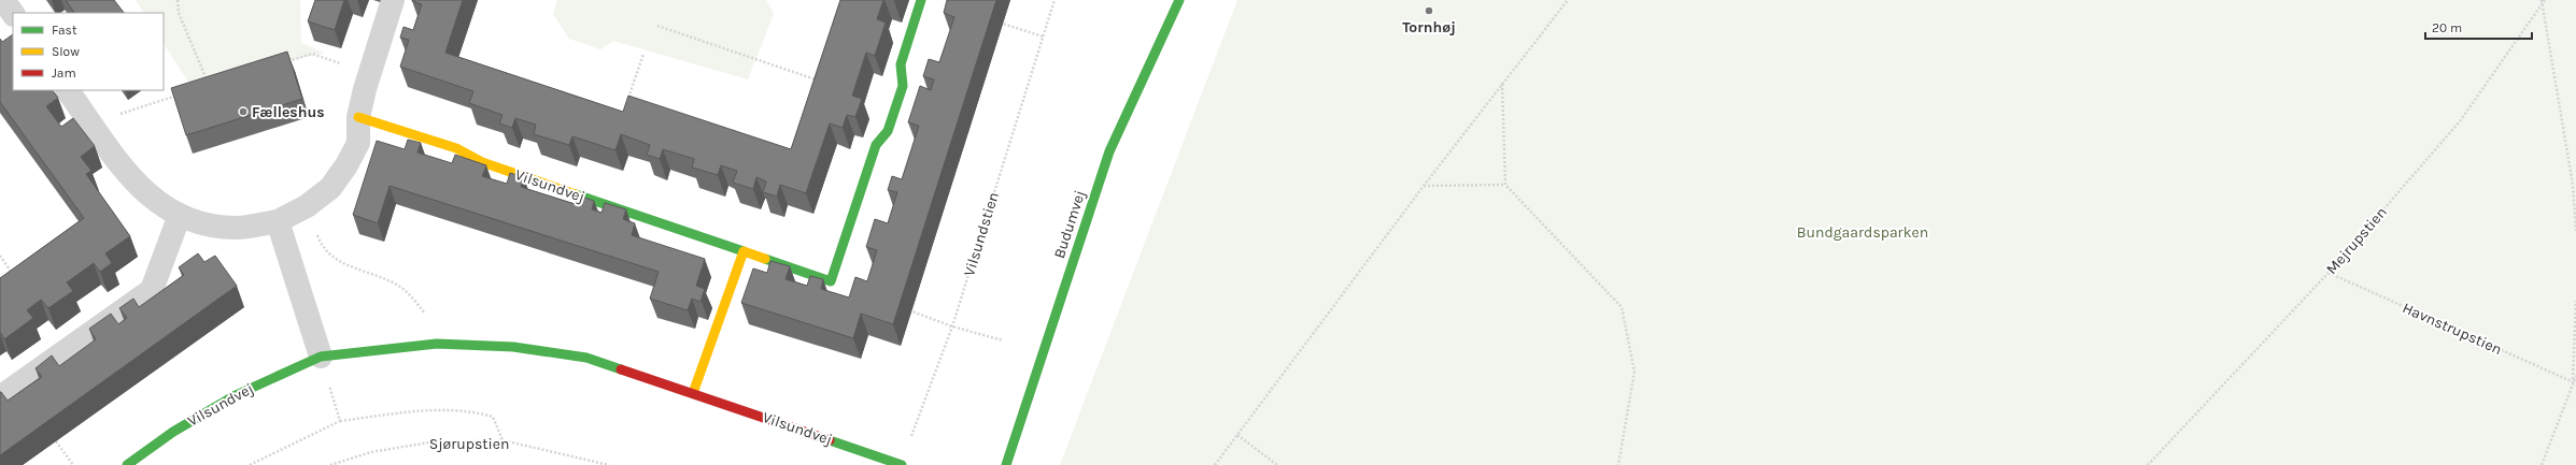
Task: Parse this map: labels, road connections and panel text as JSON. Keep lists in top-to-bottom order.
{
  "streets": {
    "street": ["Vilsundvej", "Budumvej"],
    "path": [
      "Vilsundstien",
      "Mejrupstien",
      "Havnstrupstien",
      "Sjørupstien"
    ]
  },
  "crossings": [
    ["Vilsundvej", "Vilsundstien"],
    ["Mejrupstien", "Havnstrupstien"]
  ],
  "parks": ["Bundgaardsparken"],
  "places": ["Tornhøj", "Fælleshus"],
  "legend": ["Fast", "Slow", "Jam"],
  "scale_bar": "20 m"
}
